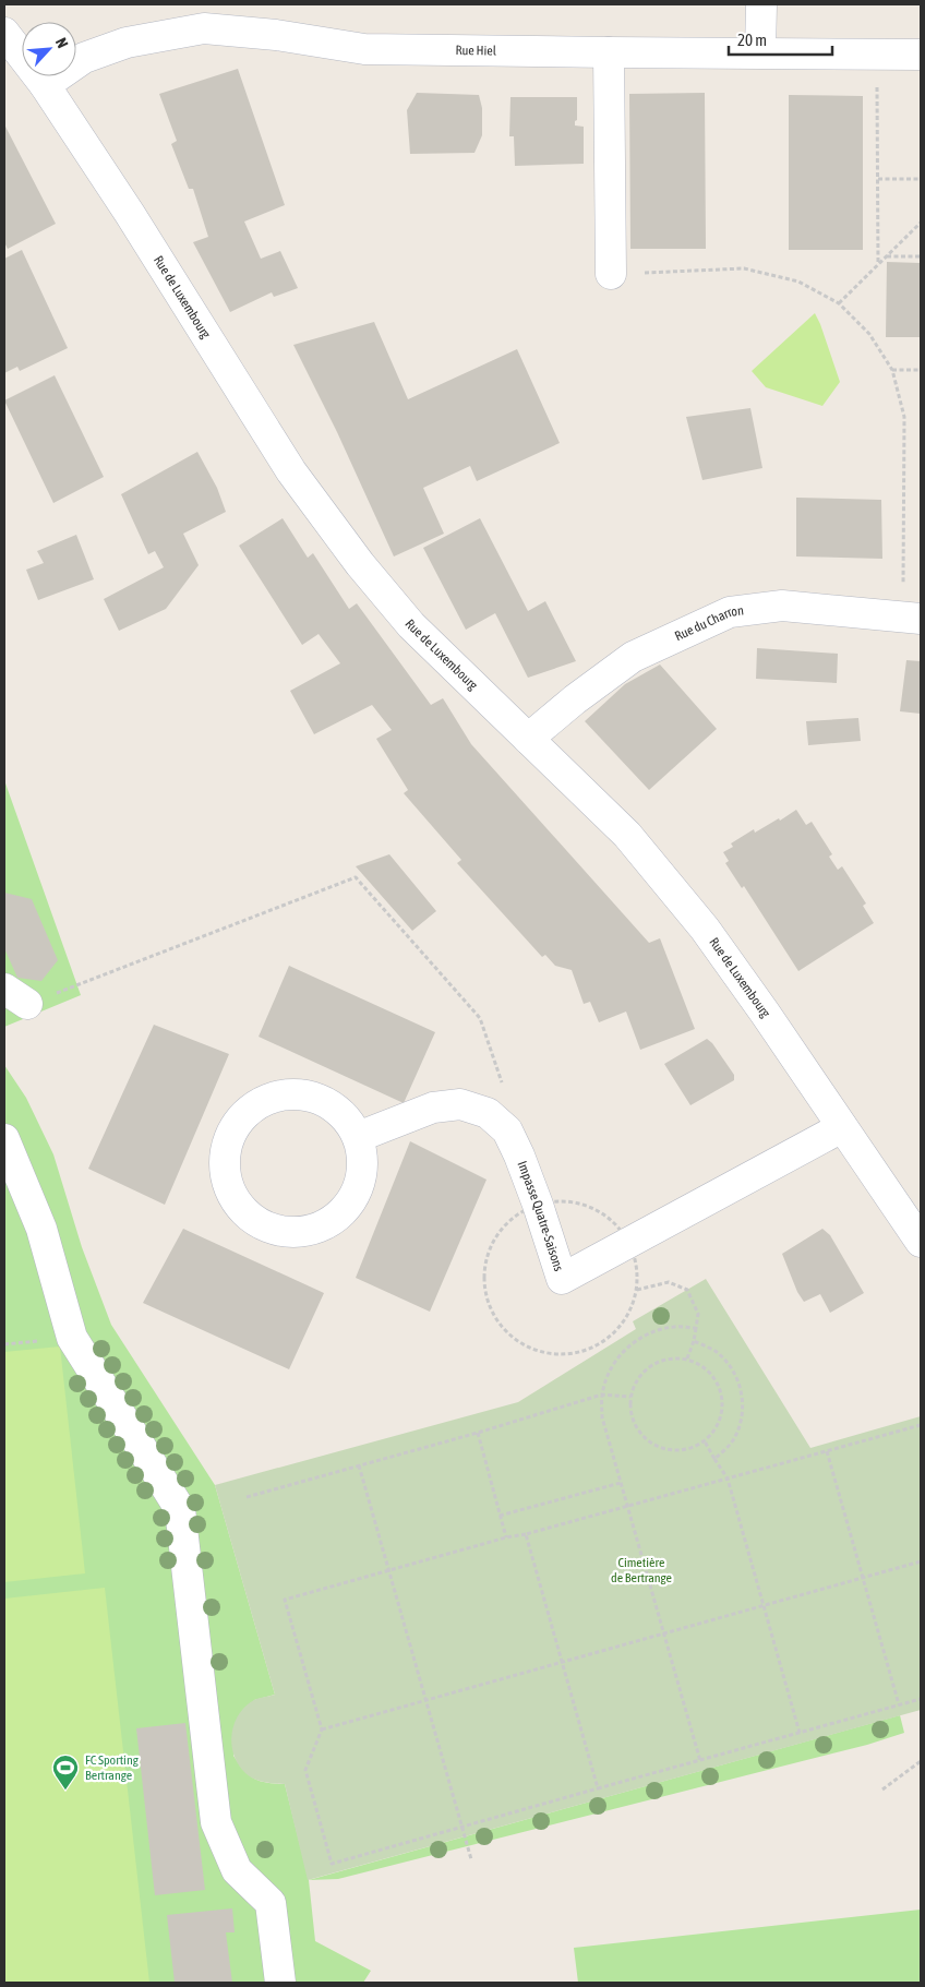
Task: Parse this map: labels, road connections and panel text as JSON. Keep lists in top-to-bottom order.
{
  "streets": {
    "street": [
      "Rue Hiel",
      "Rue de Luxembourg",
      "Rue du Charron",
      "Impasse Quatre-Saisons"
    ]
  },
  "crossings": [
    ["Rue Hiel", "Rue de Luxembourg"],
    ["Rue de Luxembourg", "Rue du Charron"],
    ["Rue de Luxembourg", "Impasse Quatre-Saisons"]
  ],
  "parks": ["Cimetière de Bertrange"],
  "places": {
    "sports": ["FC Sporting Bertrange"]
  },
  "scale_bar": "20 m",
  "north": "top right"
}
